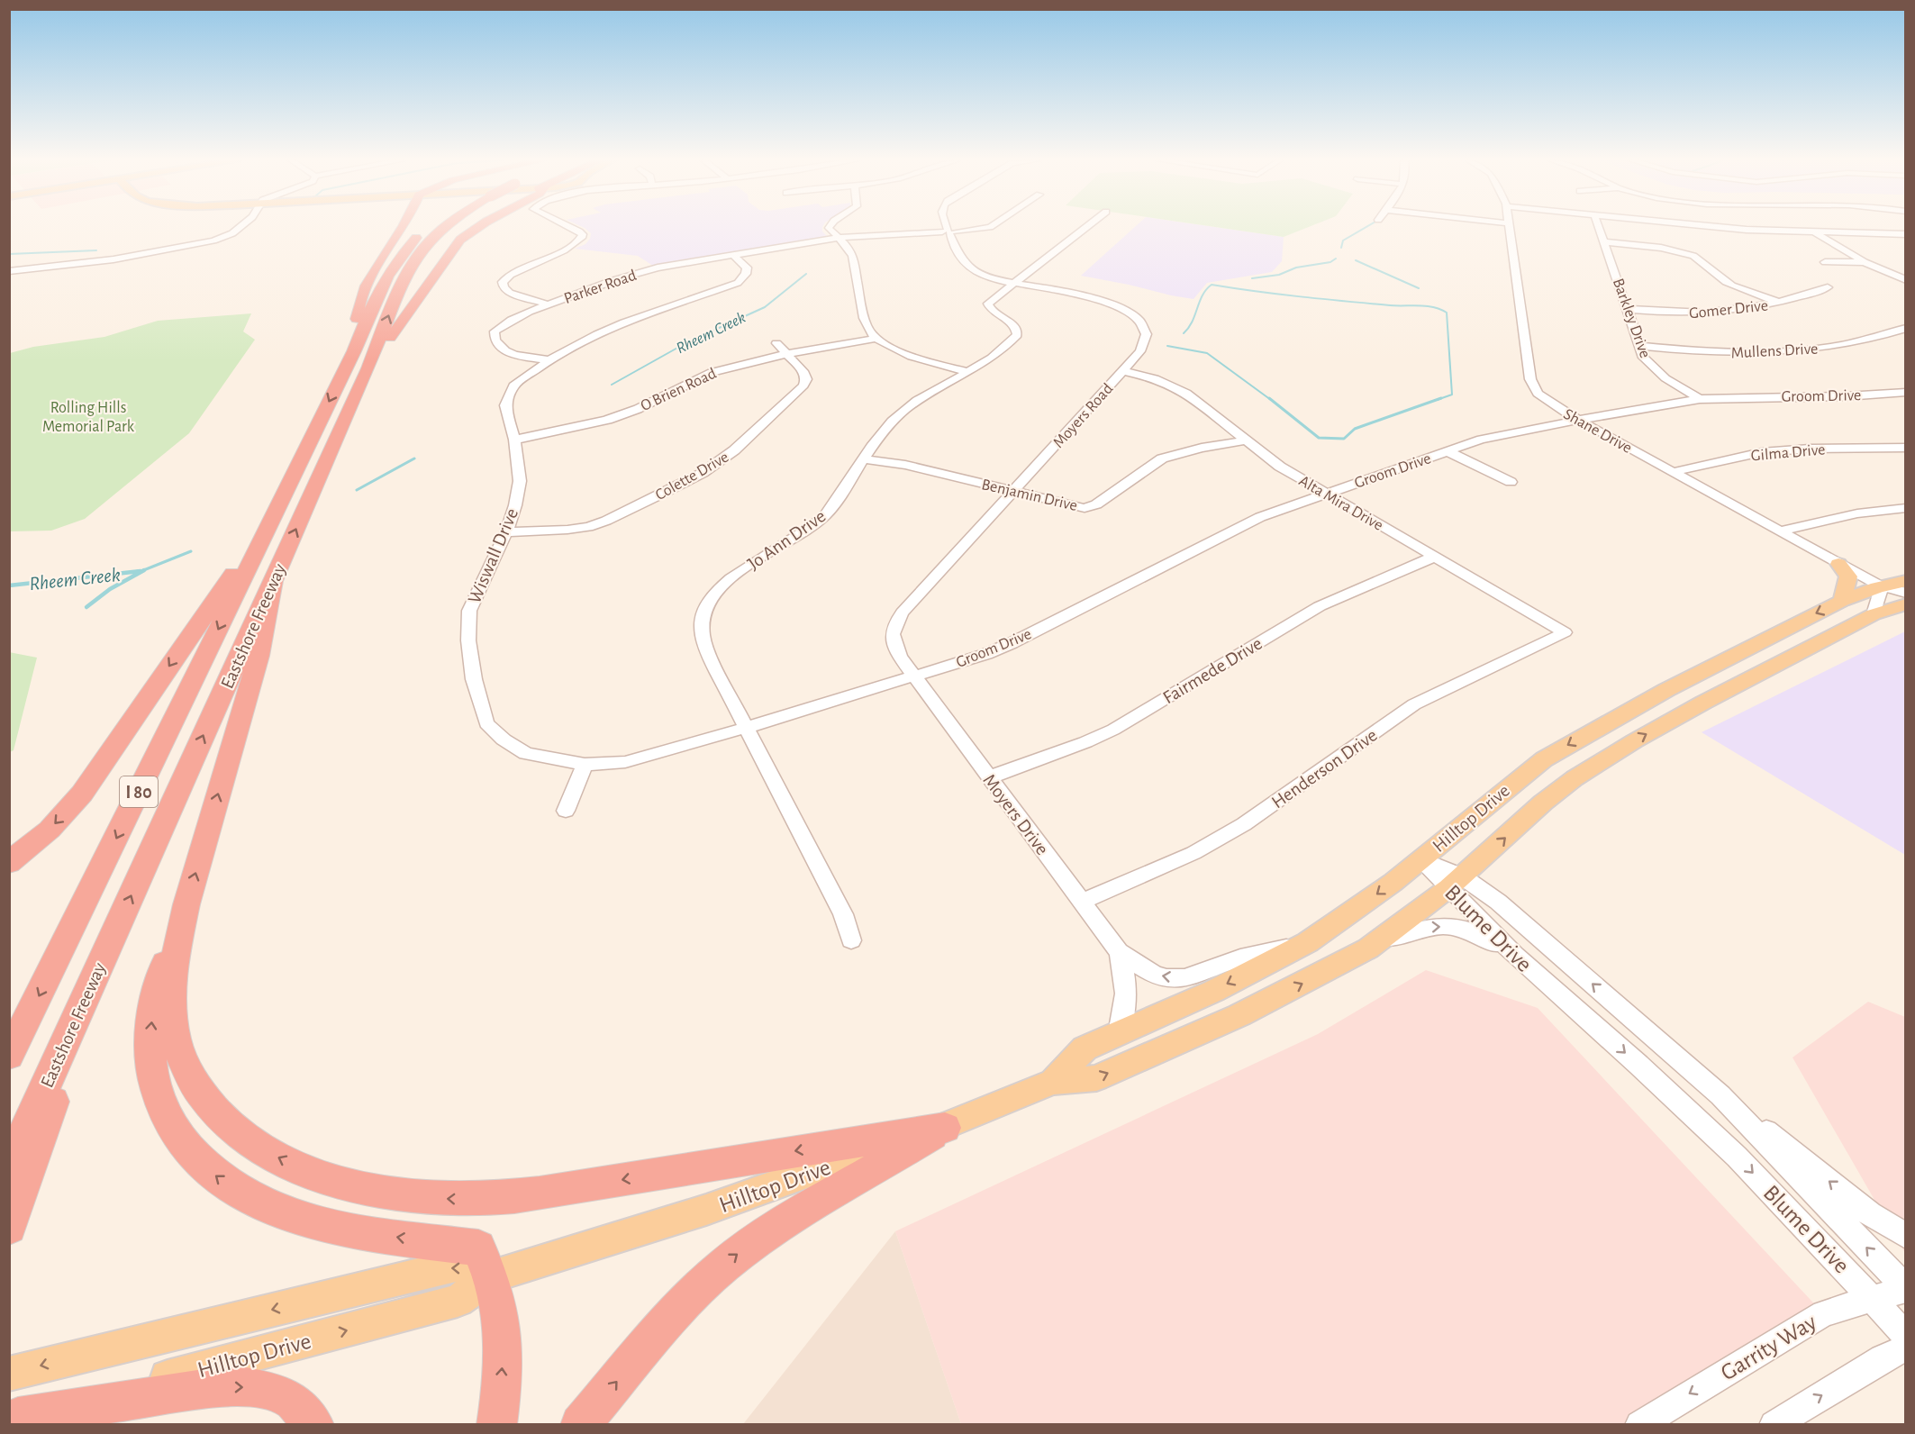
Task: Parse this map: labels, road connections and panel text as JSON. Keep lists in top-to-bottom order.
{
  "streets": {
    "highway": ["Eastshore Freeway", "I 80"],
    "main road": ["Hilltop Drive"],
    "street": [
      "Parker Road",
      "Gomer Drive",
      "Barkley Drive",
      "Mullens Drive",
      "O Brien Road",
      "Groom Drive",
      "Moyers Road",
      "Shane Drive",
      "Gilma Drive",
      "Colette Drive",
      "Benjamin Drive",
      "Alta Mira Drive",
      "Jo Ann Drive",
      "Wiswall Drive",
      "Fairmede Drive",
      "Henderson Drive",
      "Moyers Drive",
      "Blume Drive",
      "Garrity Way"
    ]
  },
  "crossings": [
    ["Parker Road", "Moyers Road"],
    ["Parker Road", "Wiswall Drive"],
    ["Gomer Drive", "Barkley Drive"],
    ["Barkley Drive", "Mullens Drive"],
    ["Barkley Drive", "Groom Drive"],
    ["O Brien Road", "Colette Drive"],
    ["O Brien Road", "Wiswall Drive"],
    ["Groom Drive", "Moyers Road"],
    ["Groom Drive", "Shane Drive"],
    ["Groom Drive", "Alta Mira Drive"],
    ["Groom Drive", "Wiswall Drive"],
    ["Groom Drive", "Moyers Drive"],
    ["Moyers Road", "Benjamin Drive"],
    ["Moyers Road", "Alta Mira Drive"],
    ["Moyers Road", "Jo Ann Drive"],
    ["Moyers Road", "Wiswall Drive"],
    ["Moyers Road", "Moyers Drive"],
    ["Shane Drive", "Gilma Drive"],
    ["Shane Drive", "Hilltop Drive"],
    ["Colette Drive", "Wiswall Drive"],
    ["Benjamin Drive", "Alta Mira Drive"],
    ["Benjamin Drive", "Jo Ann Drive"],
    ["Alta Mira Drive", "Fairmede Drive"],
    ["Alta Mira Drive", "Henderson Drive"],
    ["Jo Ann Drive", "Wiswall Drive"],
    ["Wiswall Drive", "Moyers Drive"],
    ["Fairmede Drive", "Moyers Drive"],
    ["Henderson Drive", "Moyers Drive"],
    ["Hilltop Drive", "Blume Drive"],
    ["Blume Drive", "Garrity Way"]
  ],
  "water": ["Rheem Creek"],
  "parks": ["Rolling Hills Memorial Park"]
}
